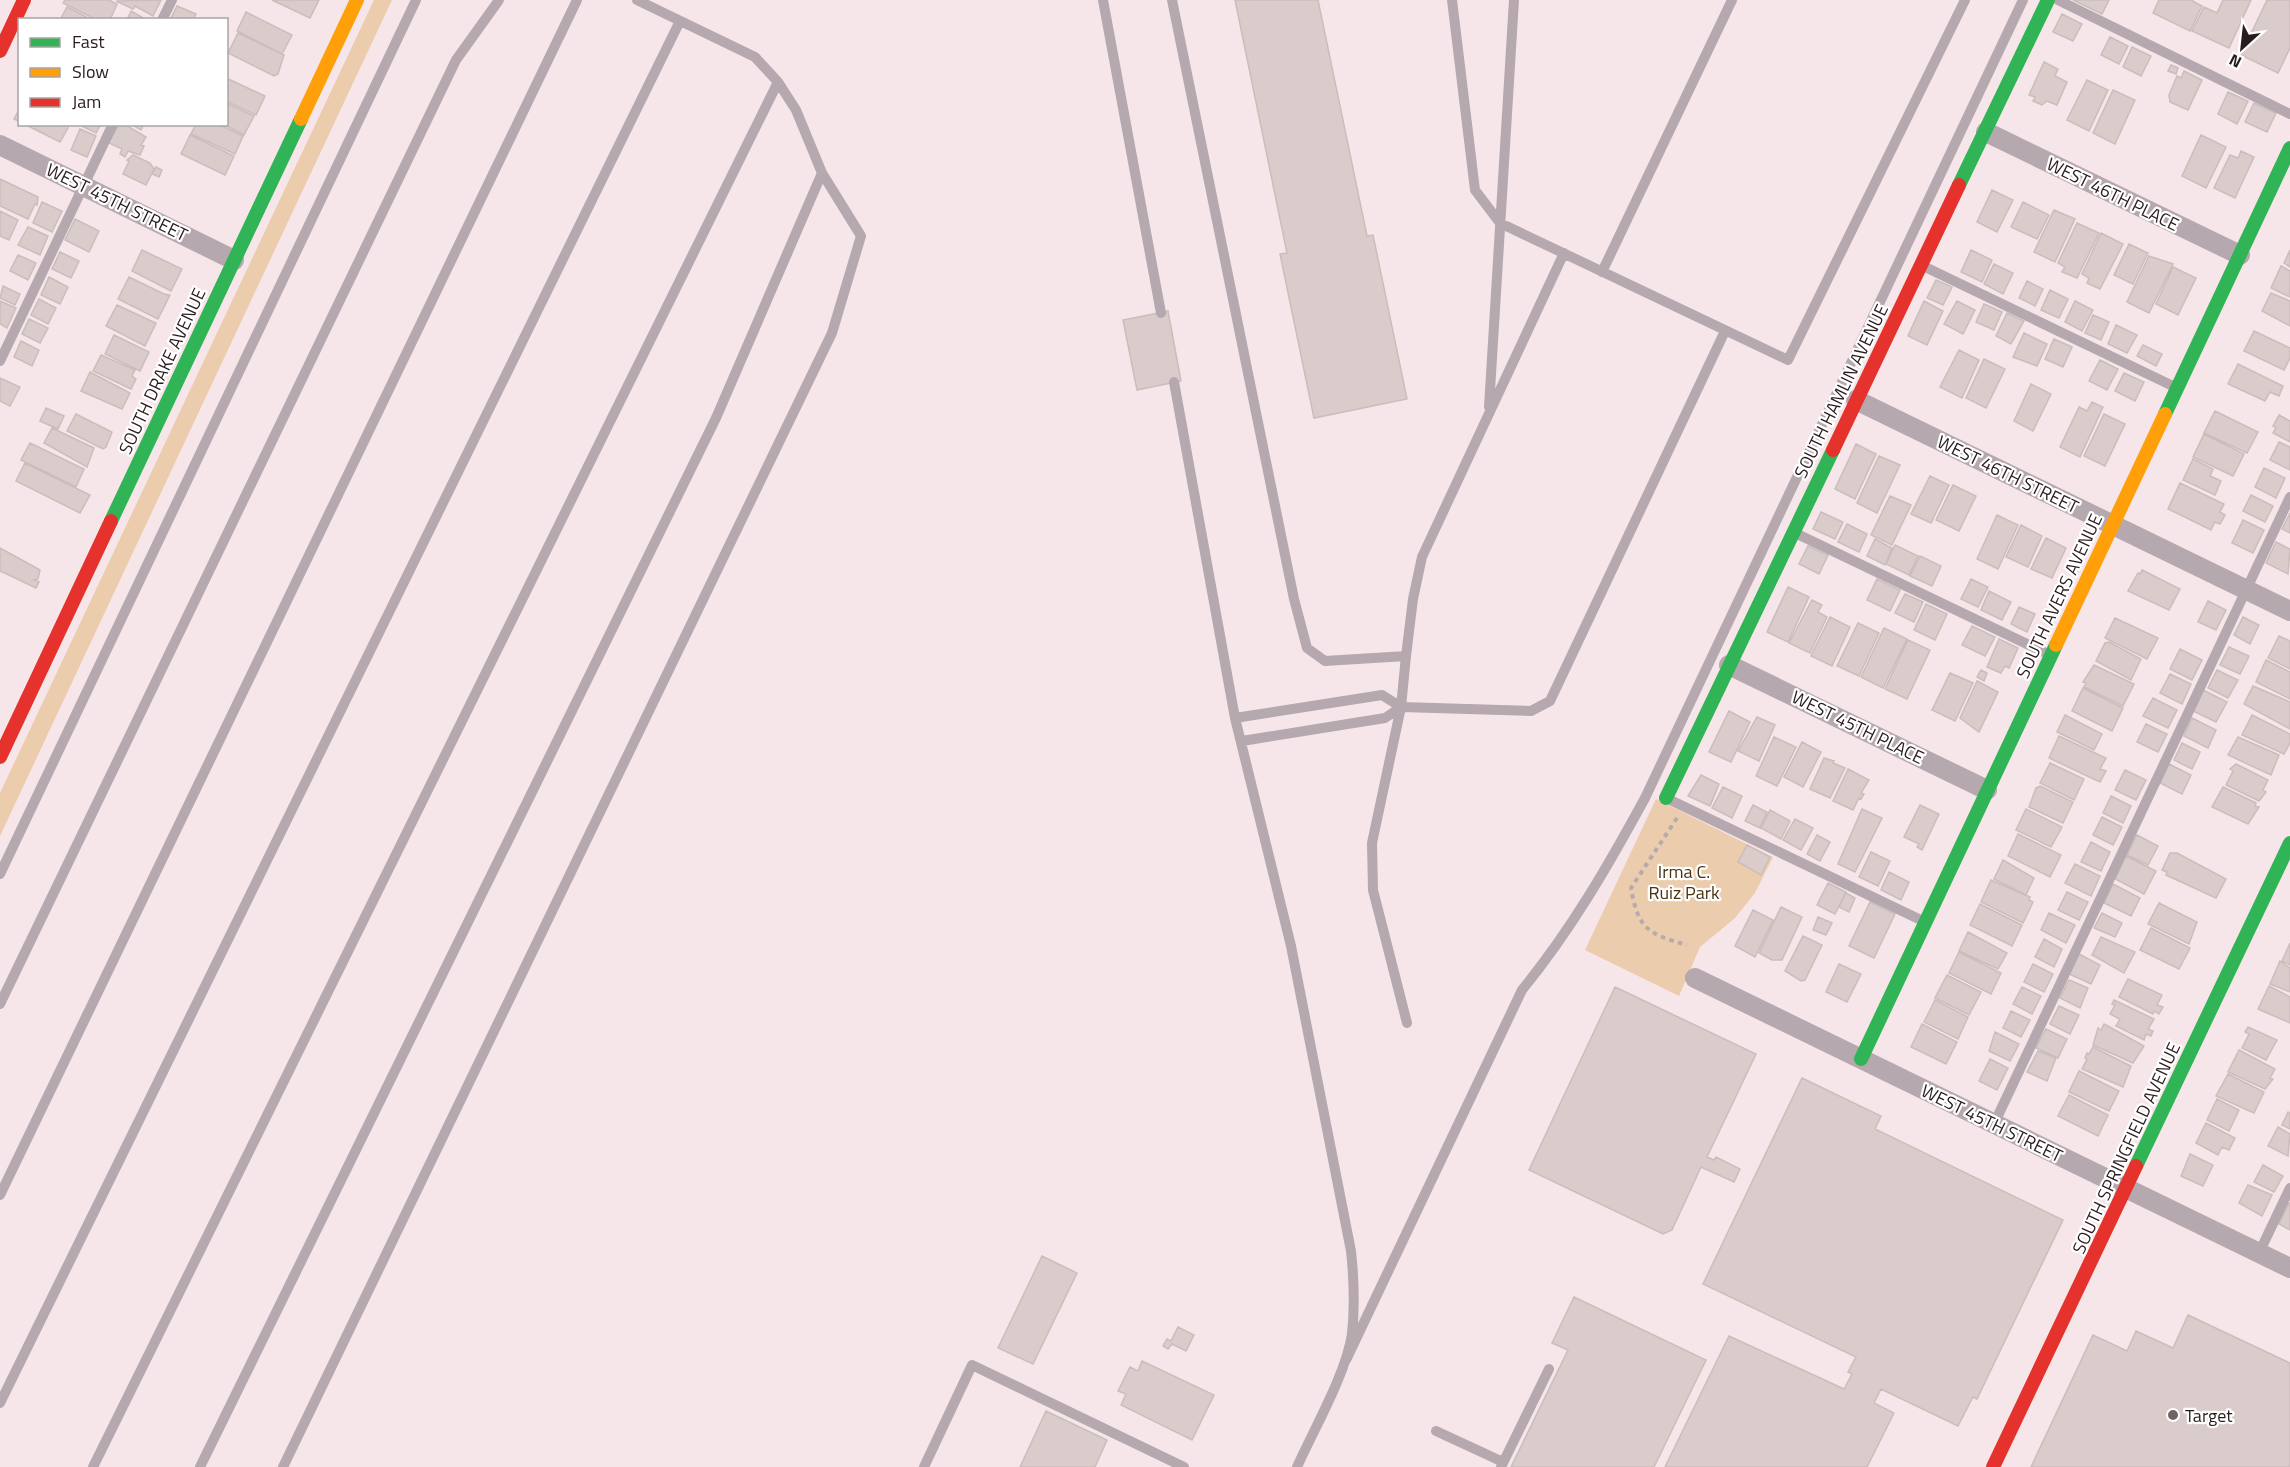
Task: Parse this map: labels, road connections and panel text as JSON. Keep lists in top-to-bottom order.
{
  "streets": {
    "street": [
      "WEST 46TH PLACE",
      "WEST 45TH STREET",
      "SOUTH DRAKE AVENUE",
      "SOUTH HAMLIN AVENUE",
      "WEST 46TH STREET",
      "SOUTH AVERS AVENUE",
      "WEST 45TH PLACE",
      "SOUTH SPRINGFIELD AVENUE"
    ]
  },
  "crossings": [
    ["WEST 46TH PLACE", "SOUTH HAMLIN AVENUE"],
    ["WEST 46TH PLACE", "SOUTH AVERS AVENUE"],
    ["WEST 45TH STREET", "SOUTH DRAKE AVENUE"],
    ["WEST 45TH STREET", "SOUTH AVERS AVENUE"],
    ["WEST 45TH STREET", "SOUTH SPRINGFIELD AVENUE"],
    ["SOUTH HAMLIN AVENUE", "WEST 46TH STREET"],
    ["SOUTH HAMLIN AVENUE", "WEST 45TH PLACE"],
    ["WEST 46TH STREET", "SOUTH AVERS AVENUE"],
    ["SOUTH AVERS AVENUE", "WEST 45TH PLACE"]
  ],
  "parks": ["Irma C. Ruiz Park"],
  "places": ["Target"],
  "legend": ["Fast", "Slow", "Jam"],
  "north": "bottom left"
}
